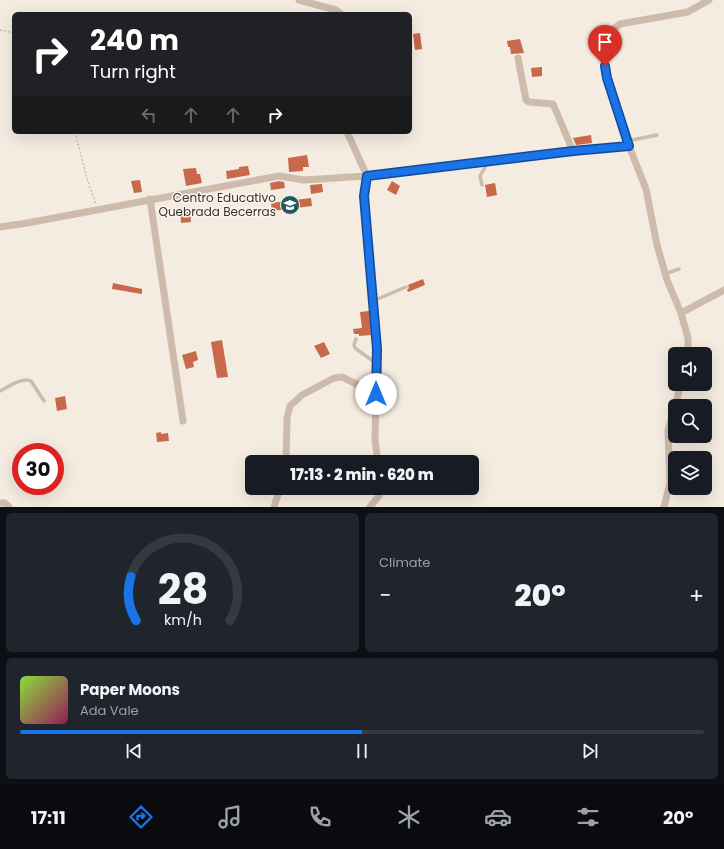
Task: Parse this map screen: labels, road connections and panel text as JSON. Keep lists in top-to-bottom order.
{
  "places": {
    "school or university": ["Centro Educativo Quebrada Becerras"]
  },
  "page": {
    "turn": ["240 m", "Turn right"],
    "limit": "30",
    "trip": "17:13 · 2 min · 620 m",
    "tile": "Climate",
    "heat": ["−", "20°", "+"],
    "song": ["Paper Moons", "Ada Vale"],
    "tabs": ["17:11", "20°"],
    "gauge": ["28", "km/h"]
  }
}
